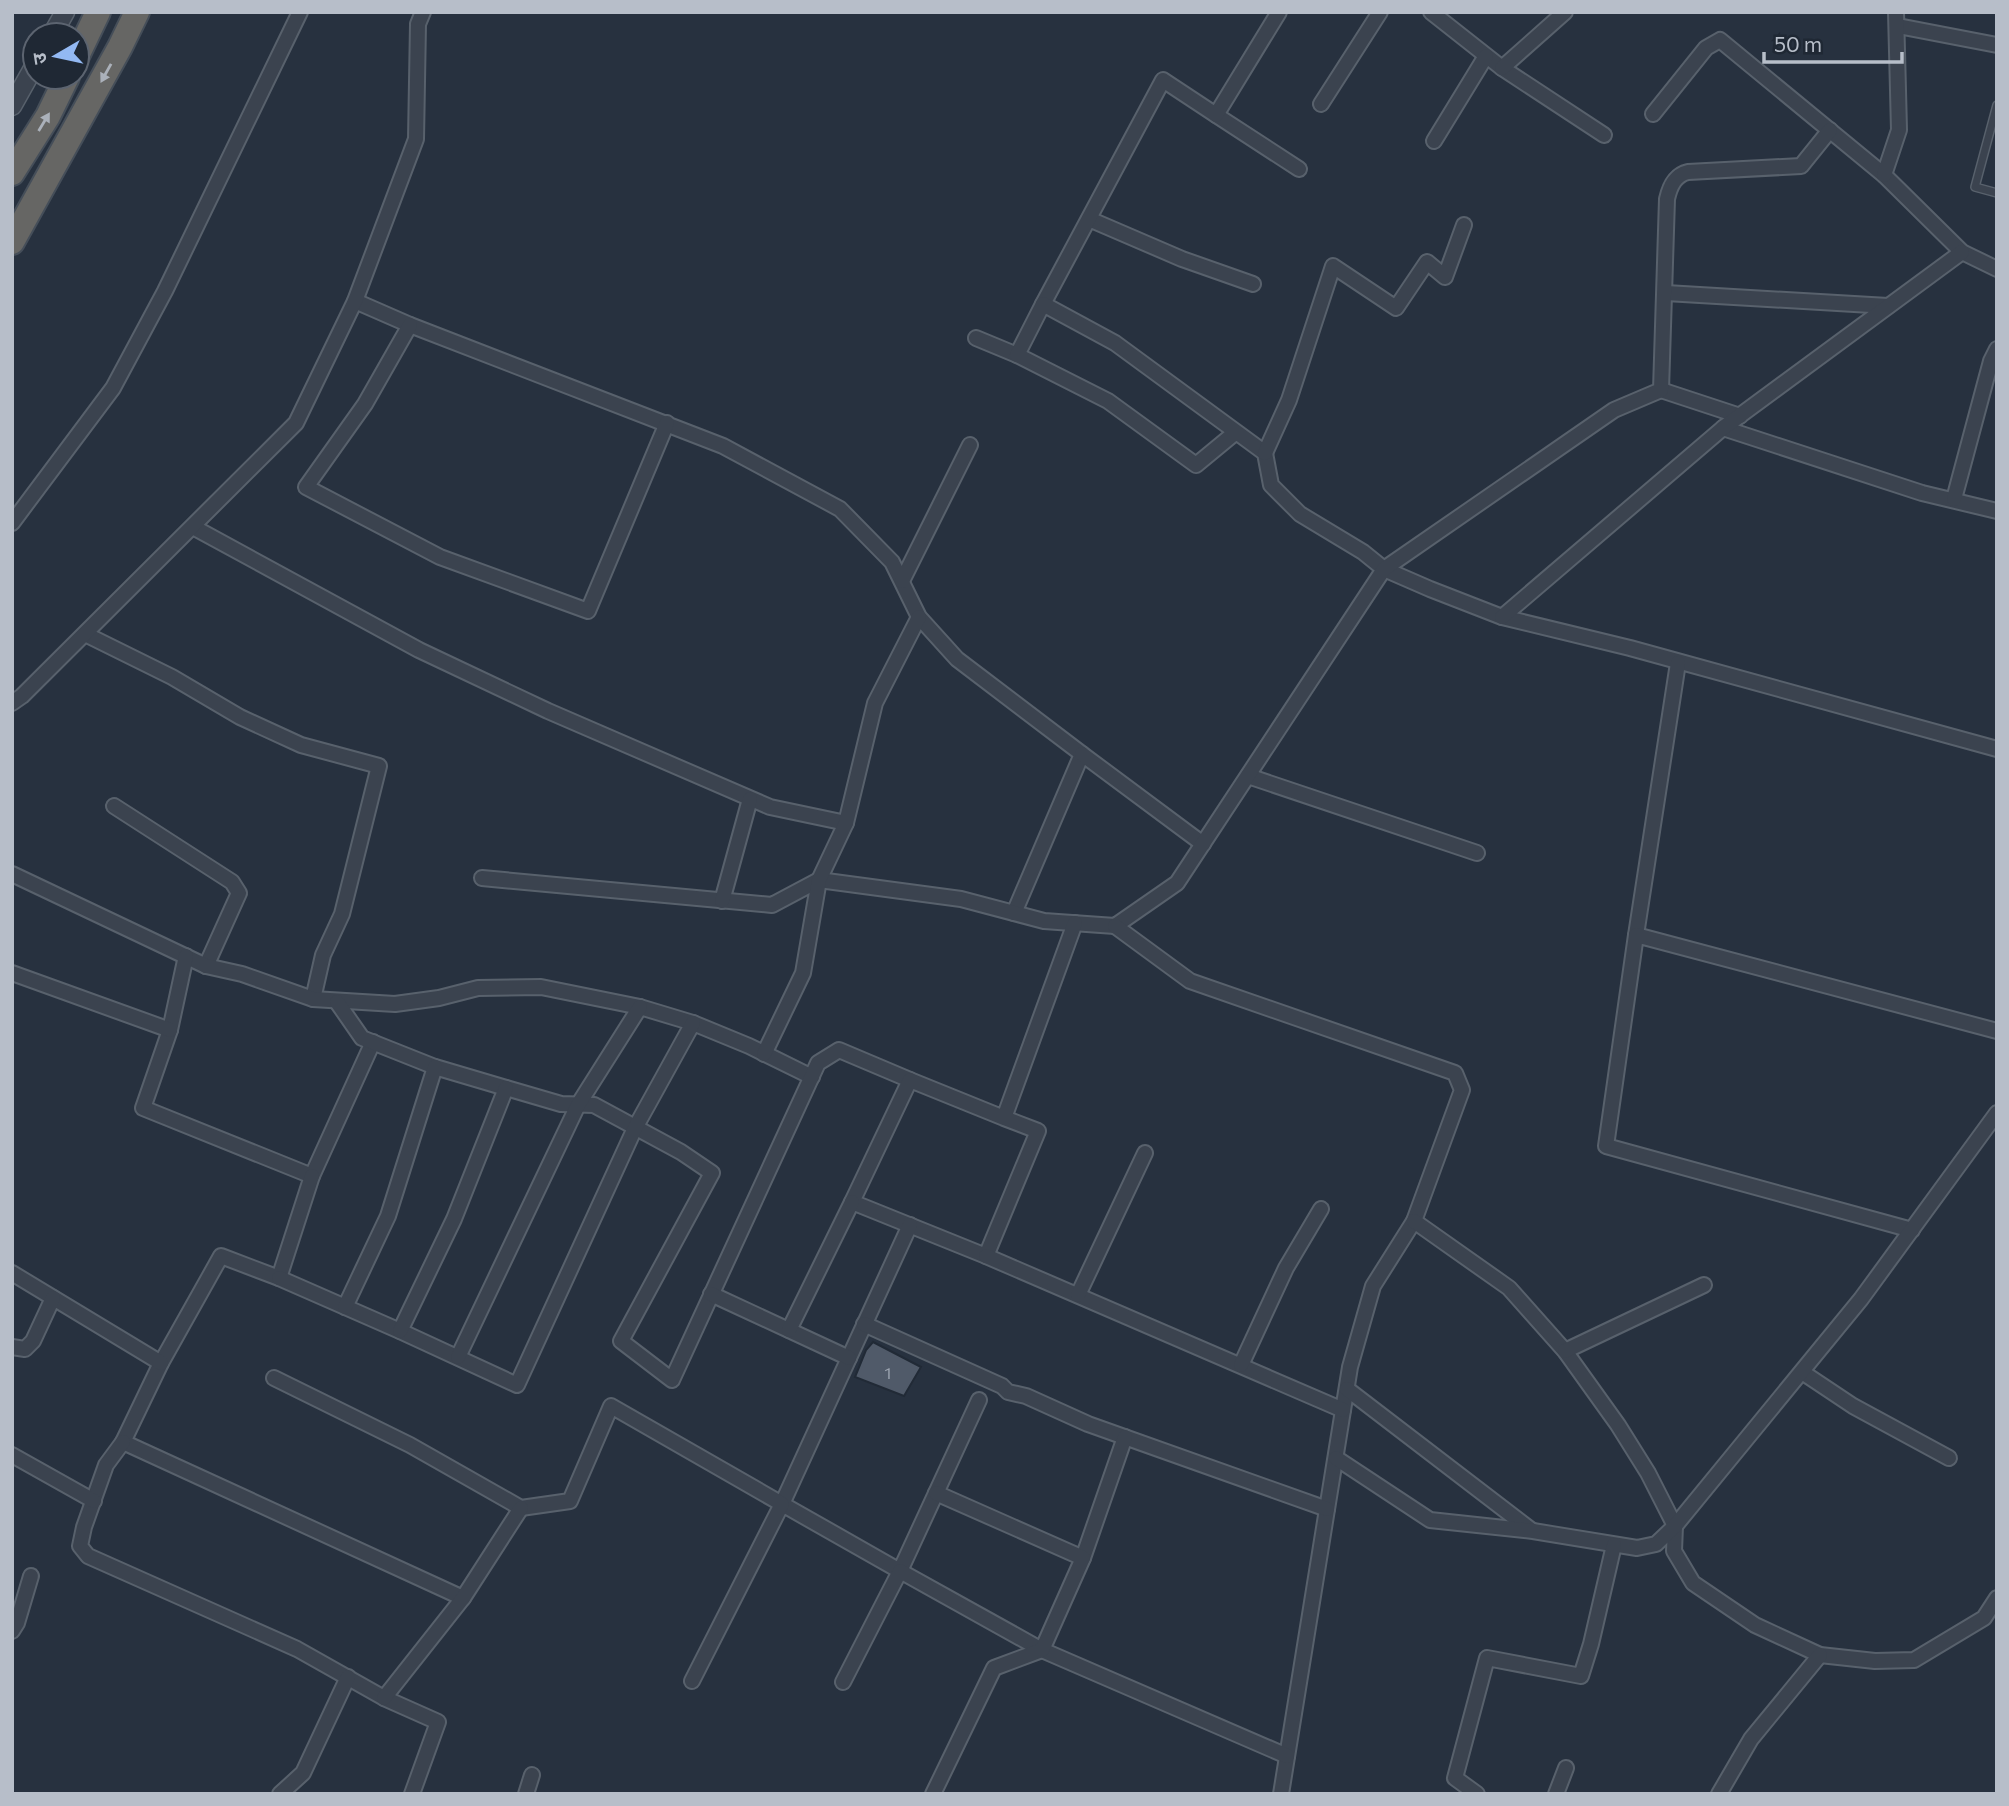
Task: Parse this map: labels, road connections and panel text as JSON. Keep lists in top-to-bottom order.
{
  "house_numbers": ["1"],
  "scale_bar": "50 m",
  "north": "left"
}
